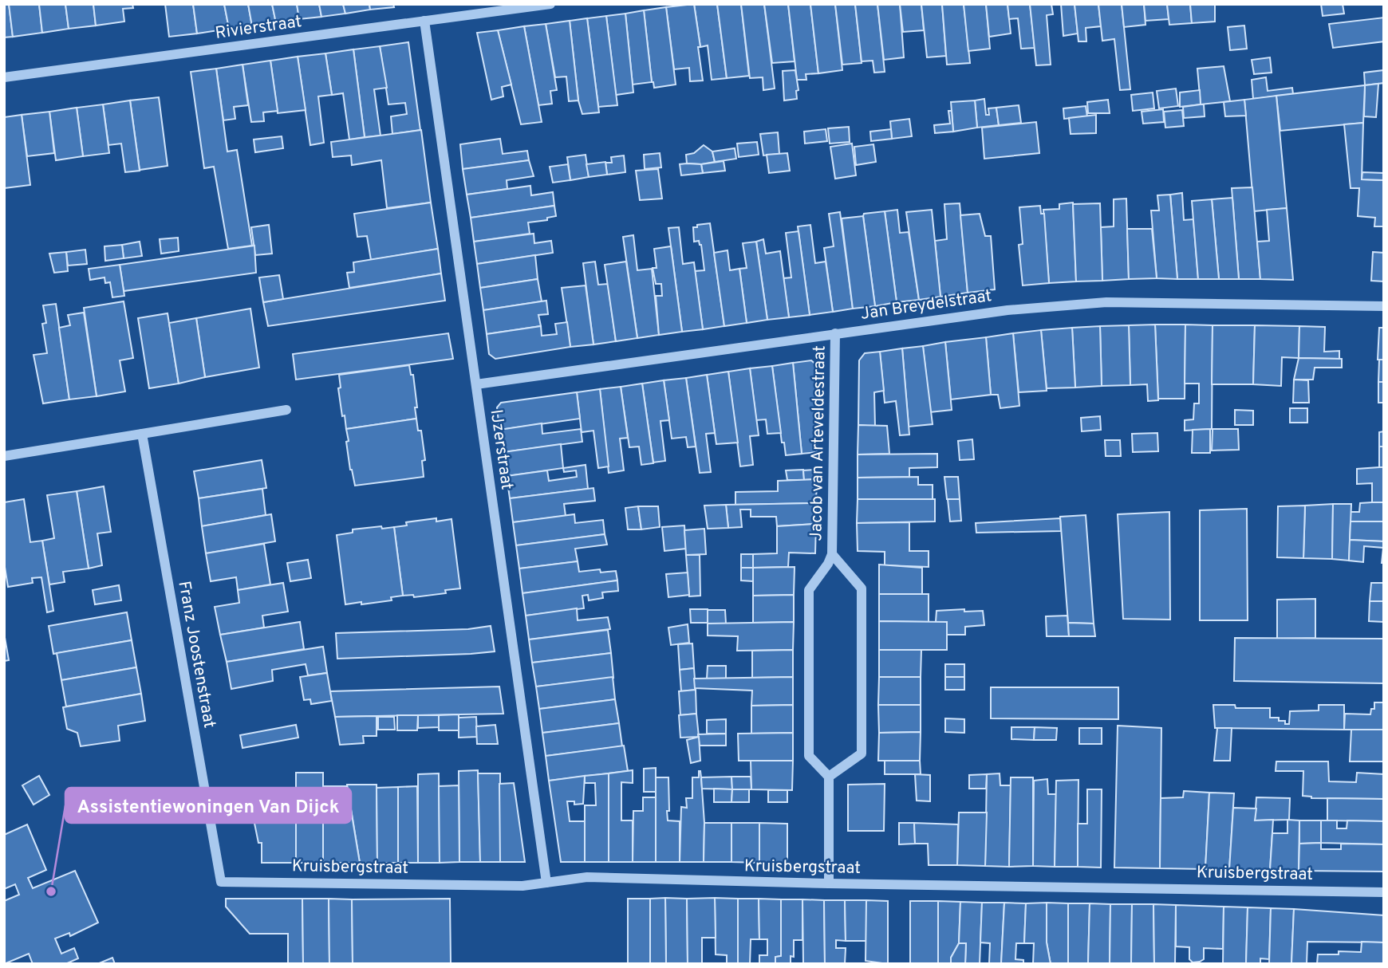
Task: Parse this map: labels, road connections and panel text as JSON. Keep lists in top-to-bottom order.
{
  "streets": {
    "street": [
      "Rivierstraat",
      "Jan Breydelstraat",
      "Jacob van Arteveldestraat",
      "IJzerstraat",
      "Franz Joostenstraat",
      "Kruisbergstraat"
    ]
  },
  "crossings": [
    ["Rivierstraat", "IJzerstraat"],
    ["Jan Breydelstraat", "Jacob van Arteveldestraat"],
    ["Jan Breydelstraat", "IJzerstraat"],
    ["IJzerstraat", "Kruisbergstraat"],
    ["Franz Joostenstraat", "Kruisbergstraat"]
  ],
  "places": ["Assistentiewoningen Van Dijck"]
}
